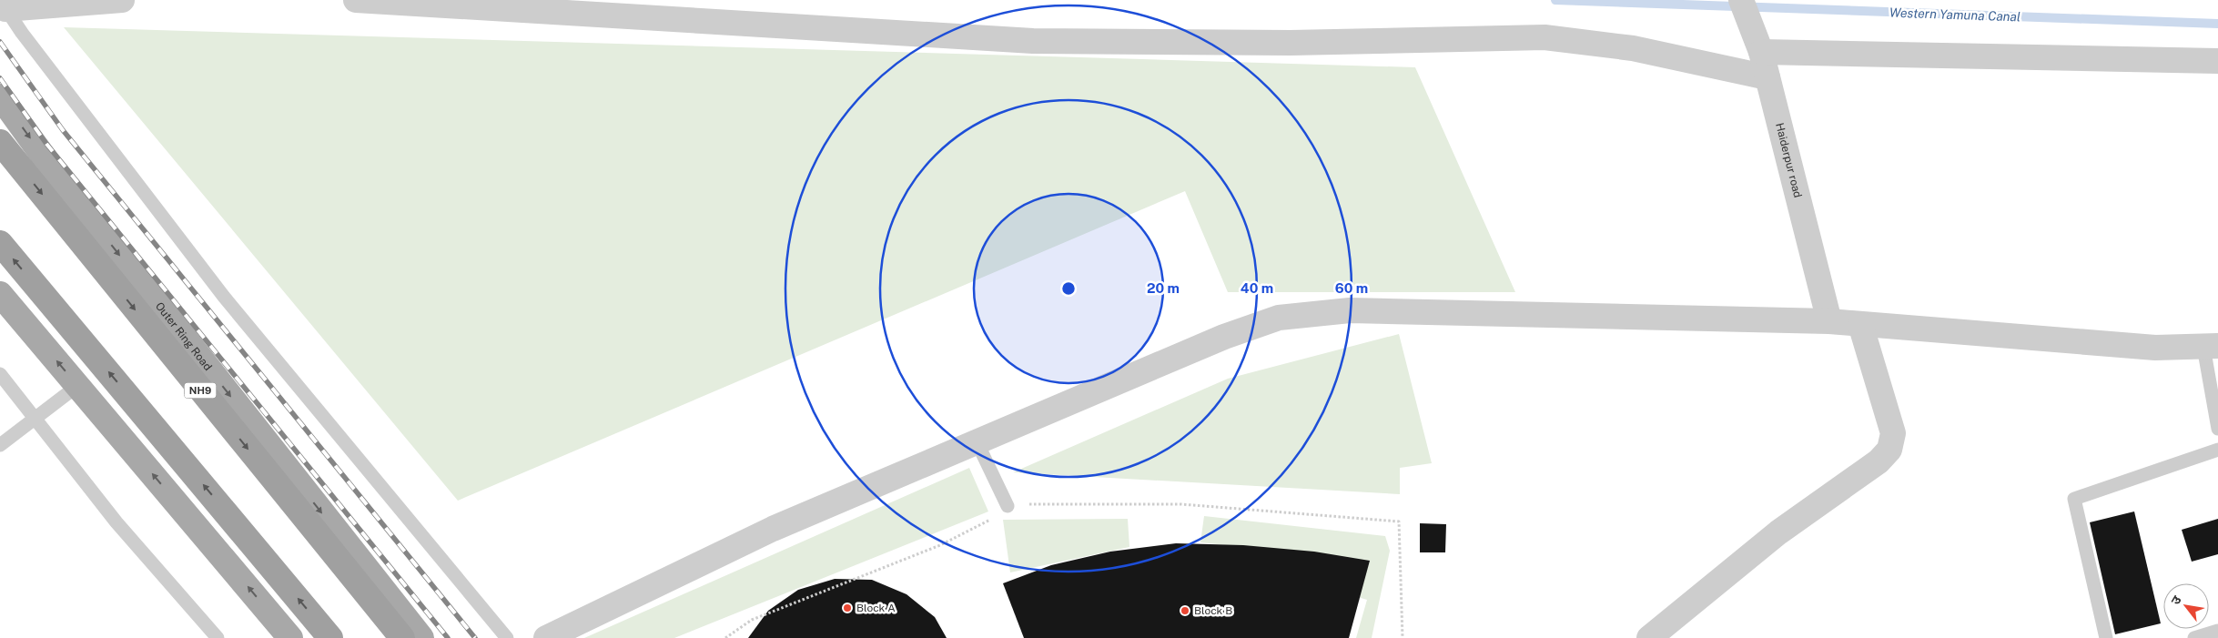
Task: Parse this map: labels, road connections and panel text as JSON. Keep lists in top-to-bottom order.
{
  "streets": {
    "highway": ["Outer Ring Road", "NH9"],
    "street": ["Haiderpur road"]
  },
  "water": ["Western Yamuna Canal"],
  "places": ["Block A", "Block B"],
  "north": "top left",
  "rings": ["20 m", "40 m", "60 m"]
}
